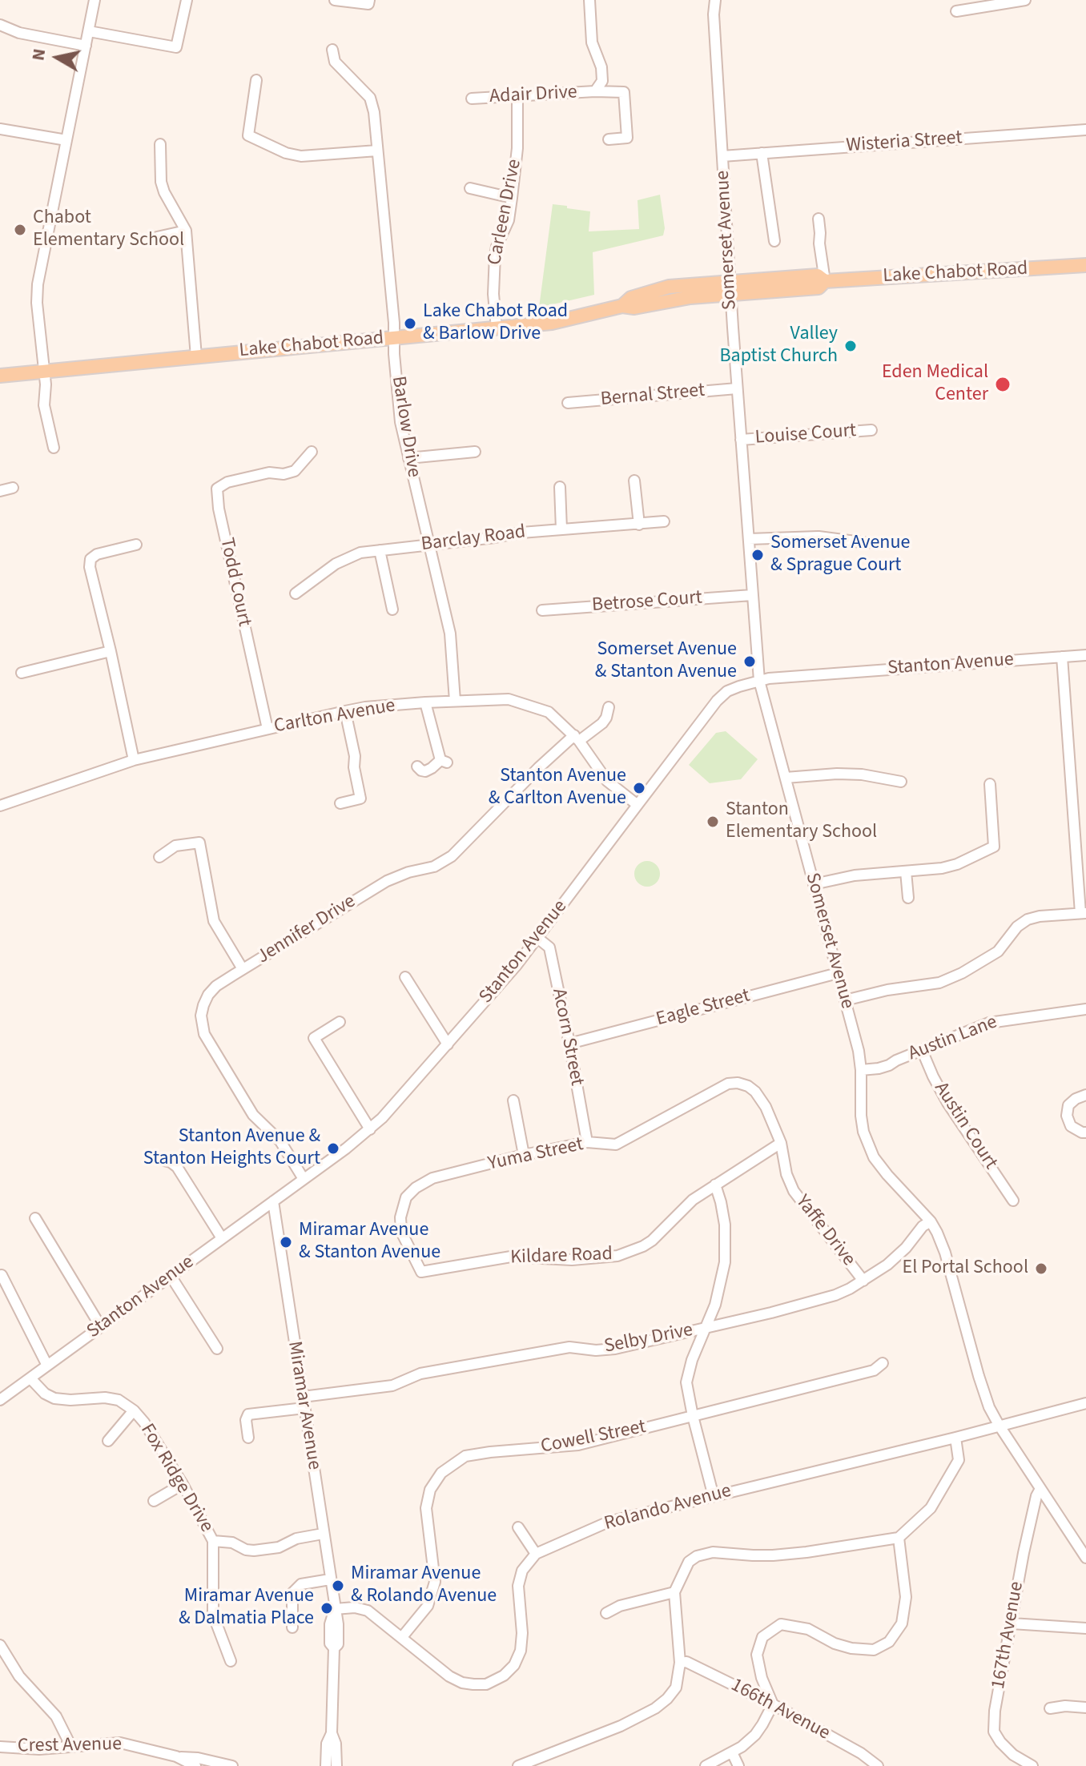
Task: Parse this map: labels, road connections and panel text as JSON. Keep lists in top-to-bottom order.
{
  "streets": {
    "main road": ["Lake Chabot Road"],
    "street": [
      "Adair Drive",
      "Wisteria Street",
      "Carleen Drive",
      "Somerset Avenue",
      "Bernal Street",
      "Barlow Drive",
      "Louise Court",
      "Barclay Road",
      "Todd Court",
      "Betrose Court",
      "Stanton Avenue",
      "Carlton Avenue",
      "Jennifer Drive",
      "Eagle Street",
      "Acorn Street",
      "Austin Lane",
      "Austin Court",
      "Yuma Street",
      "Yaffe Drive",
      "Kildare Road",
      "Selby Drive",
      "Miramar Avenue",
      "Cowell Street",
      "Fox Ridge Drive",
      "Rolando Avenue",
      "167th Avenue",
      "166th Avenue",
      "Crest Avenue"
    ]
  },
  "crossings": [
    ["Adair Drive", "Carleen Drive"],
    ["Wisteria Street", "Somerset Avenue"],
    ["Carleen Drive", "Lake Chabot Road"],
    ["Somerset Avenue", "Lake Chabot Road"],
    ["Somerset Avenue", "Bernal Street"],
    ["Somerset Avenue", "Louise Court"],
    ["Somerset Avenue", "Betrose Court"],
    ["Somerset Avenue", "Stanton Avenue"],
    ["Somerset Avenue", "Eagle Street"],
    ["Somerset Avenue", "Austin Lane"],
    ["Somerset Avenue", "Selby Drive"],
    ["Somerset Avenue", "Rolando Avenue"],
    ["Somerset Avenue", "167th Avenue"],
    ["Lake Chabot Road", "Barlow Drive"],
    ["Barlow Drive", "Barclay Road"],
    ["Barlow Drive", "Carlton Avenue"],
    ["Todd Court", "Carlton Avenue"],
    ["Stanton Avenue", "Carlton Avenue"],
    ["Stanton Avenue", "Jennifer Drive"],
    ["Stanton Avenue", "Acorn Street"],
    ["Stanton Avenue", "Miramar Avenue"],
    ["Stanton Avenue", "Fox Ridge Drive"],
    ["Carlton Avenue", "Jennifer Drive"],
    ["Eagle Street", "Acorn Street"],
    ["Acorn Street", "Yuma Street"],
    ["Austin Lane", "Austin Court"],
    ["Yuma Street", "Yaffe Drive"],
    ["Yuma Street", "Kildare Road"],
    ["Yaffe Drive", "Kildare Road"],
    ["Yaffe Drive", "Selby Drive"],
    ["Selby Drive", "Miramar Avenue"]
  ],
  "places": [
    "Chabot Elementary School",
    "Lake Chabot Road & Barlow Drive",
    "Valley Baptist Church",
    "Eden Medical Center",
    "Somerset Avenue & Sprague Court",
    "Somerset Avenue & Stanton Avenue",
    "Stanton Avenue & Carlton Avenue",
    "Stanton Elementary School",
    "Stanton Avenue & Stanton Heights Court",
    "Miramar Avenue & Stanton Avenue",
    "El Portal School",
    "Miramar Avenue & Rolando Avenue",
    "Miramar Avenue & Dalmatia Place"
  ],
  "north": "left"
}
